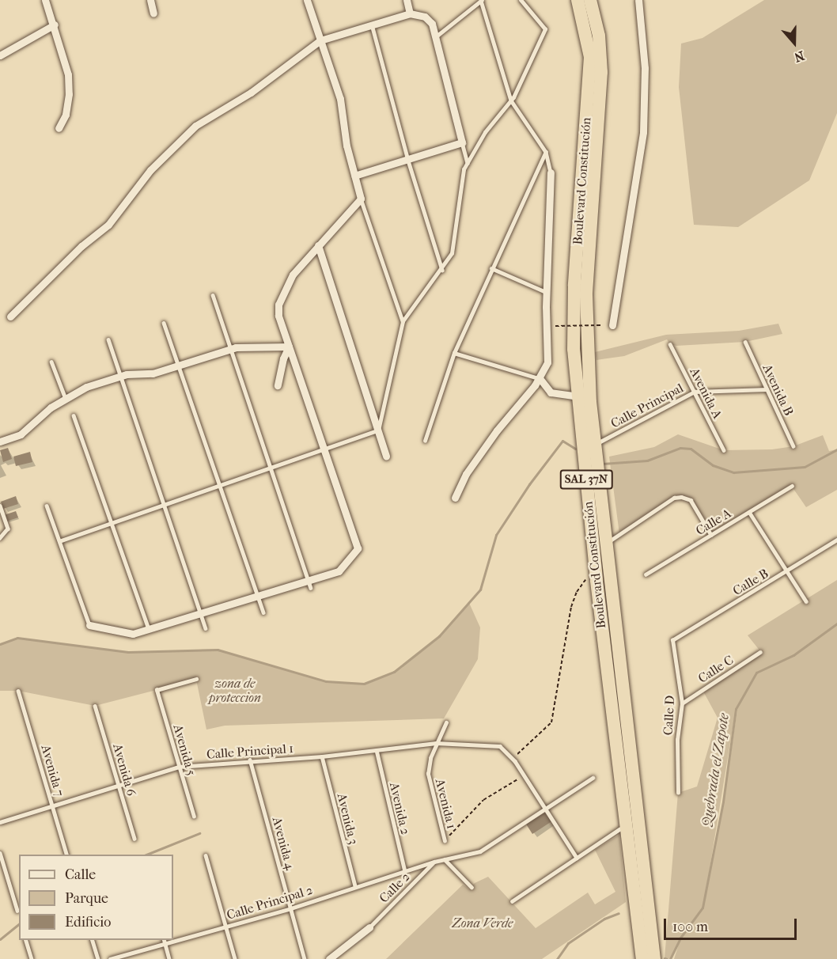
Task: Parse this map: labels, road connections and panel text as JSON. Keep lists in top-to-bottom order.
{
  "streets": {
    "highway": ["Boulevard Constitución", "SAL 37N"],
    "lane": [
      "Avenida B",
      "Avenida A",
      "Calle Principal",
      "Calle A",
      "Calle B",
      "Calle C",
      "Calle D",
      "Avenida 5",
      "Calle Principal 1",
      "Avenida 6",
      "Avenida 7",
      "Avenida 1",
      "Avenida 2",
      "Avenida 3",
      "Avenida 4",
      "Calle 2",
      "Calle Principal 2"
    ]
  },
  "crossings": [
    ["Boulevard Constitución", "Calle Principal"],
    ["Avenida B", "Calle Principal"],
    ["Avenida A", "Calle Principal"],
    ["Calle B", "Calle D"],
    ["Calle C", "Calle D"],
    ["Avenida 5", "Calle Principal 1"],
    ["Calle Principal 1", "Avenida 6"],
    ["Calle Principal 1", "Avenida 7"],
    ["Calle Principal 1", "Avenida 1"],
    ["Calle Principal 1", "Avenida 2"],
    ["Calle Principal 1", "Avenida 3"],
    ["Calle Principal 1", "Avenida 4"],
    ["Avenida 2", "Calle Principal 2"],
    ["Avenida 3", "Calle Principal 2"],
    ["Avenida 4", "Calle Principal 2"],
    ["Calle 2", "Calle Principal 2"]
  ],
  "water": ["Quebrada el Zapote"],
  "parks": ["zona de proteccion", "Zona Verde"],
  "legend": ["Calle", "Parque", "Edificio"],
  "scale_bar": "100 m",
  "north": "bottom"
}
